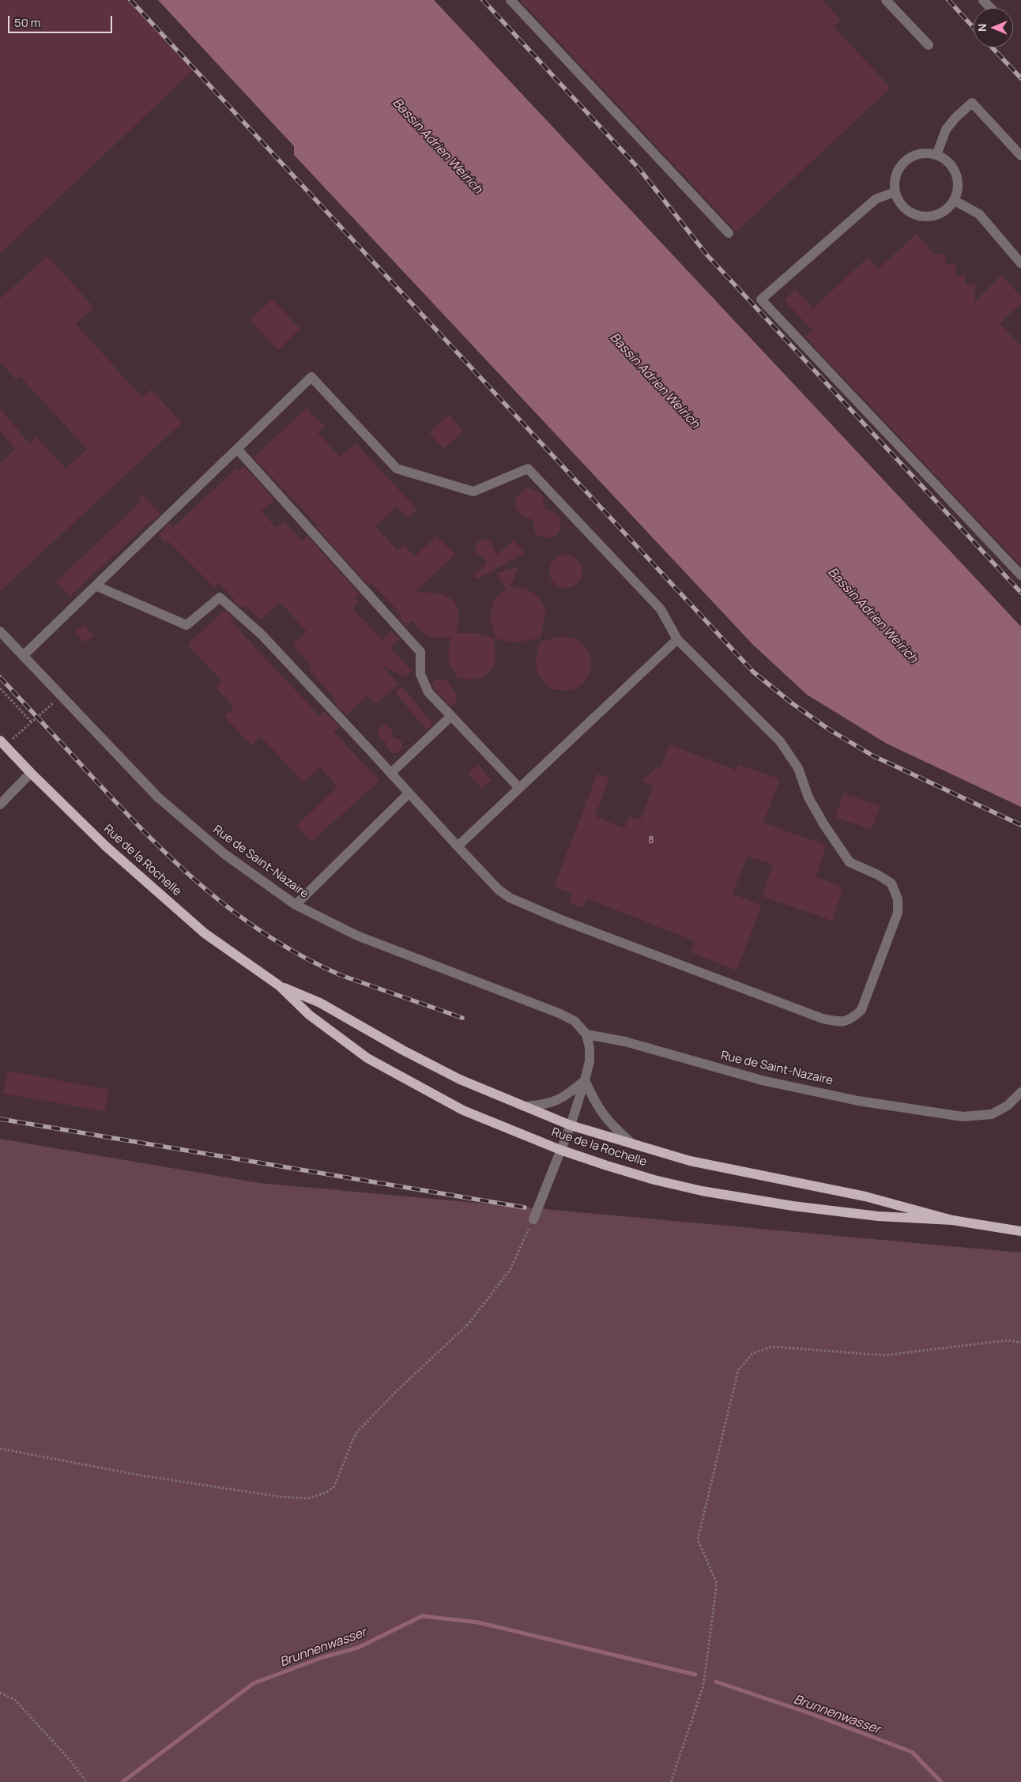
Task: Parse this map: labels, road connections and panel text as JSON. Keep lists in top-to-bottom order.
{
  "streets": {
    "main road": ["Rue de la Rochelle"],
    "street": ["Rue de Saint-Nazaire"]
  },
  "water": ["Bassin Adrien Weirich", "Brunnenwasser"],
  "house_numbers": ["8"],
  "scale_bar": "50 m",
  "north": "left"
}
